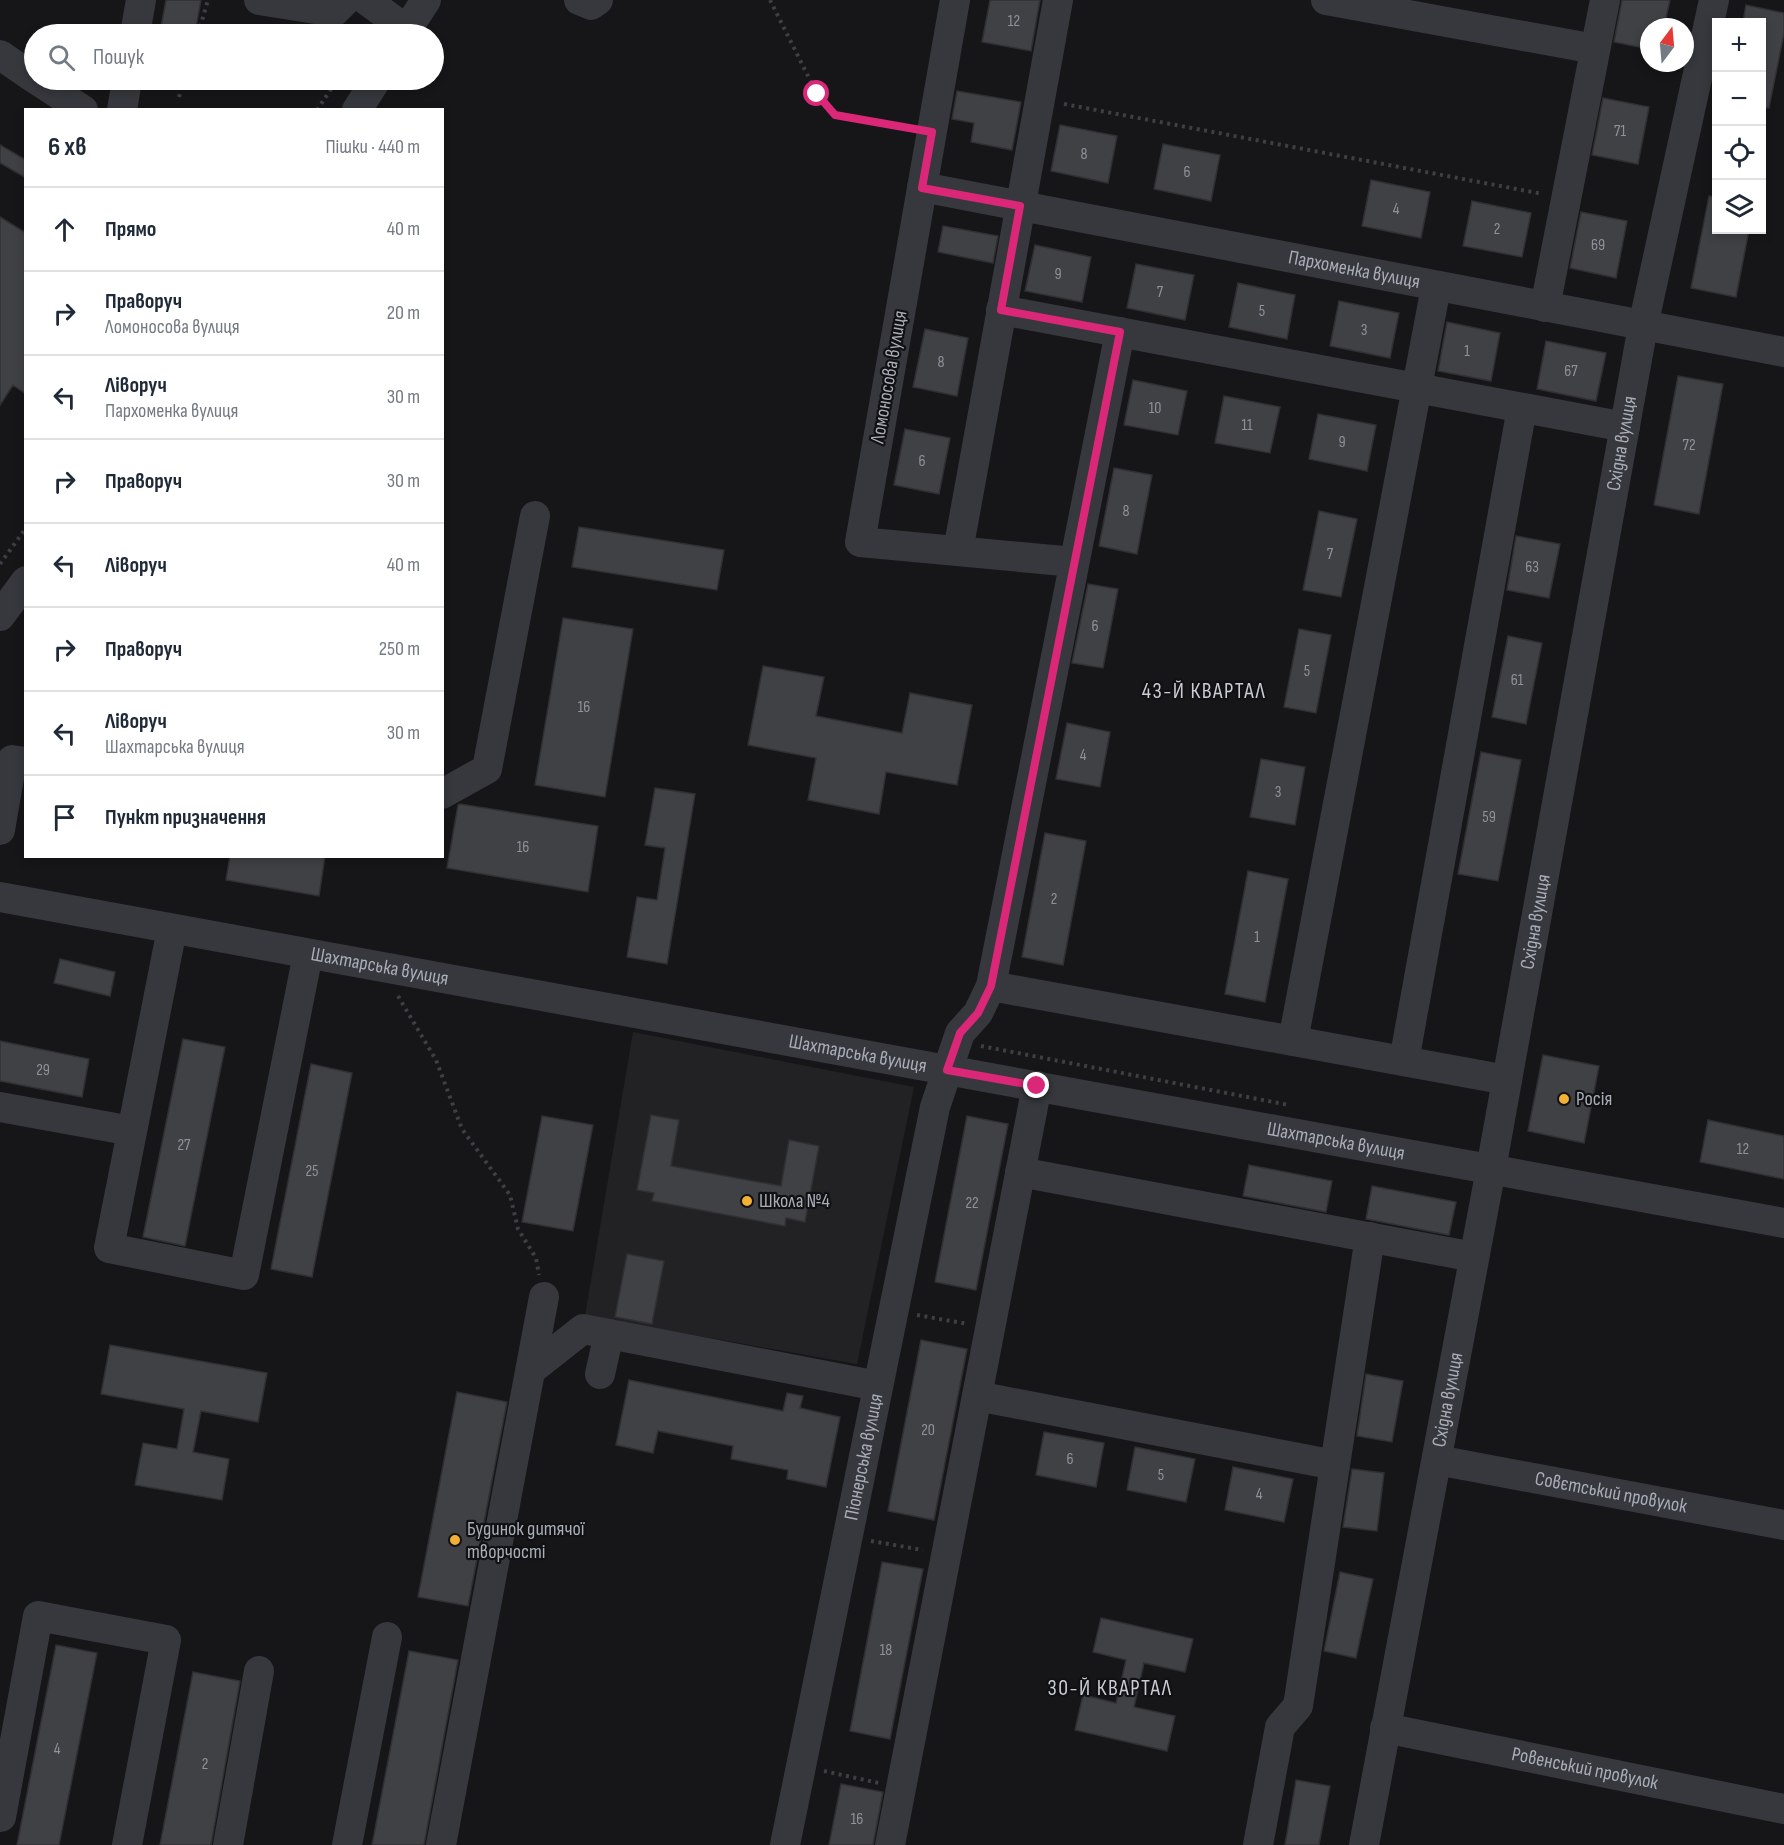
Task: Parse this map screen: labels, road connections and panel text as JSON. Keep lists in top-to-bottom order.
{
  "streets": {
    "street": [
      "Пархоменка вулиця",
      "Ломоносова вулиця",
      "Східна вулиця",
      "Шахтарська вулиця",
      "Піонерська вулиця",
      "Совєтський провулок",
      "Ровенський провулок"
    ]
  },
  "crossings": [
    ["Пархоменка вулиця", "Ломоносова вулиця"],
    ["Пархоменка вулиця", "Східна вулиця"],
    ["Ломоносова вулиця", "Піонерська вулиця"],
    ["Східна вулиця", "Шахтарська вулиця"],
    ["Східна вулиця", "Совєтський провулок"],
    ["Східна вулиця", "Ровенський провулок"],
    ["Шахтарська вулиця", "Піонерська вулиця"]
  ],
  "districts": ["43-Й КВАРТАЛ", "30-Й КВАРТАЛ"],
  "places": ["Росія", "Школа №4", "Будинок дитячої творчості"],
  "house_numbers": [
    "12",
    "71",
    "8",
    "6",
    "4",
    "2",
    "69",
    "9",
    "7",
    "5",
    "3",
    "1",
    "8",
    "67",
    "10",
    "11",
    "9",
    "72",
    "6",
    "8",
    "7",
    "63",
    "6",
    "5",
    "61",
    "16",
    "4",
    "3",
    "59",
    "16",
    "2",
    "1",
    "29",
    "27",
    "12",
    "25",
    "22",
    "20",
    "6",
    "5",
    "4",
    "18",
    "4",
    "2",
    "16"
  ],
  "north": "top",
  "page": {
    "map_buttons": ["+", "−"],
    "search": "Пошук",
    "heading": ["6 хв", "Пішки · 440 m"],
    "list": [
      ["Прямо", "40 m"],
      ["Праворуч", "Ломоносова вулиця", "20 m"],
      ["Ліворуч", "Пархоменка вулиця", "30 m"],
      ["Праворуч", "30 m"],
      ["Ліворуч", "40 m"],
      ["Праворуч", "250 m"],
      ["Ліворуч", "Шахтарська вулиця", "30 m"],
      "Пункт призначення"
    ]
  }
}
